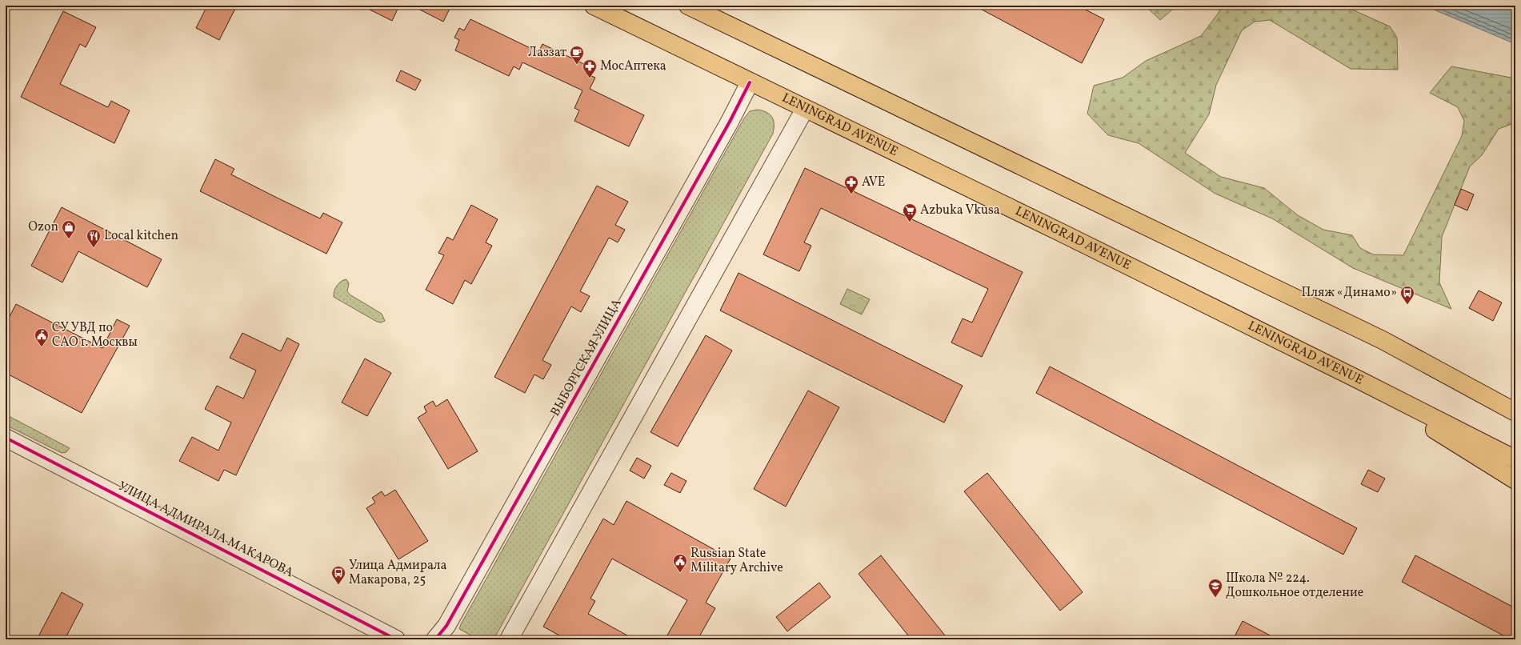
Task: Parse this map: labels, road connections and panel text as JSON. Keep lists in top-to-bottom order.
{
  "streets": {
    "main road": ["LENINGRAD AVENUE"],
    "street": ["ВЫБОРГСКАЯ УЛИЦА", "УЛИЦА АДМИРАЛА МАКАРОВА"]
  },
  "crossings": [
    ["LENINGRAD AVENUE", "ВЫБОРГСКАЯ УЛИЦА"]
  ],
  "places": {
    "cafe": ["Лаззат"],
    "pharmacy": ["МосАптека", "AVE"],
    "supermarket": ["Azbuka Vkusa"],
    "shop": ["Ozon"],
    "restaurant": ["Local kitchen"],
    "bus stop": ["Пляж «Динамо»", "Улица Адмирала Макарова, 25"],
    "public building": ["СУ УВД по САО г. Москвы", "Russian State Military Archive"],
    "school or university": ["Школа № 224. Дошкольное отделение"]
  }
}
